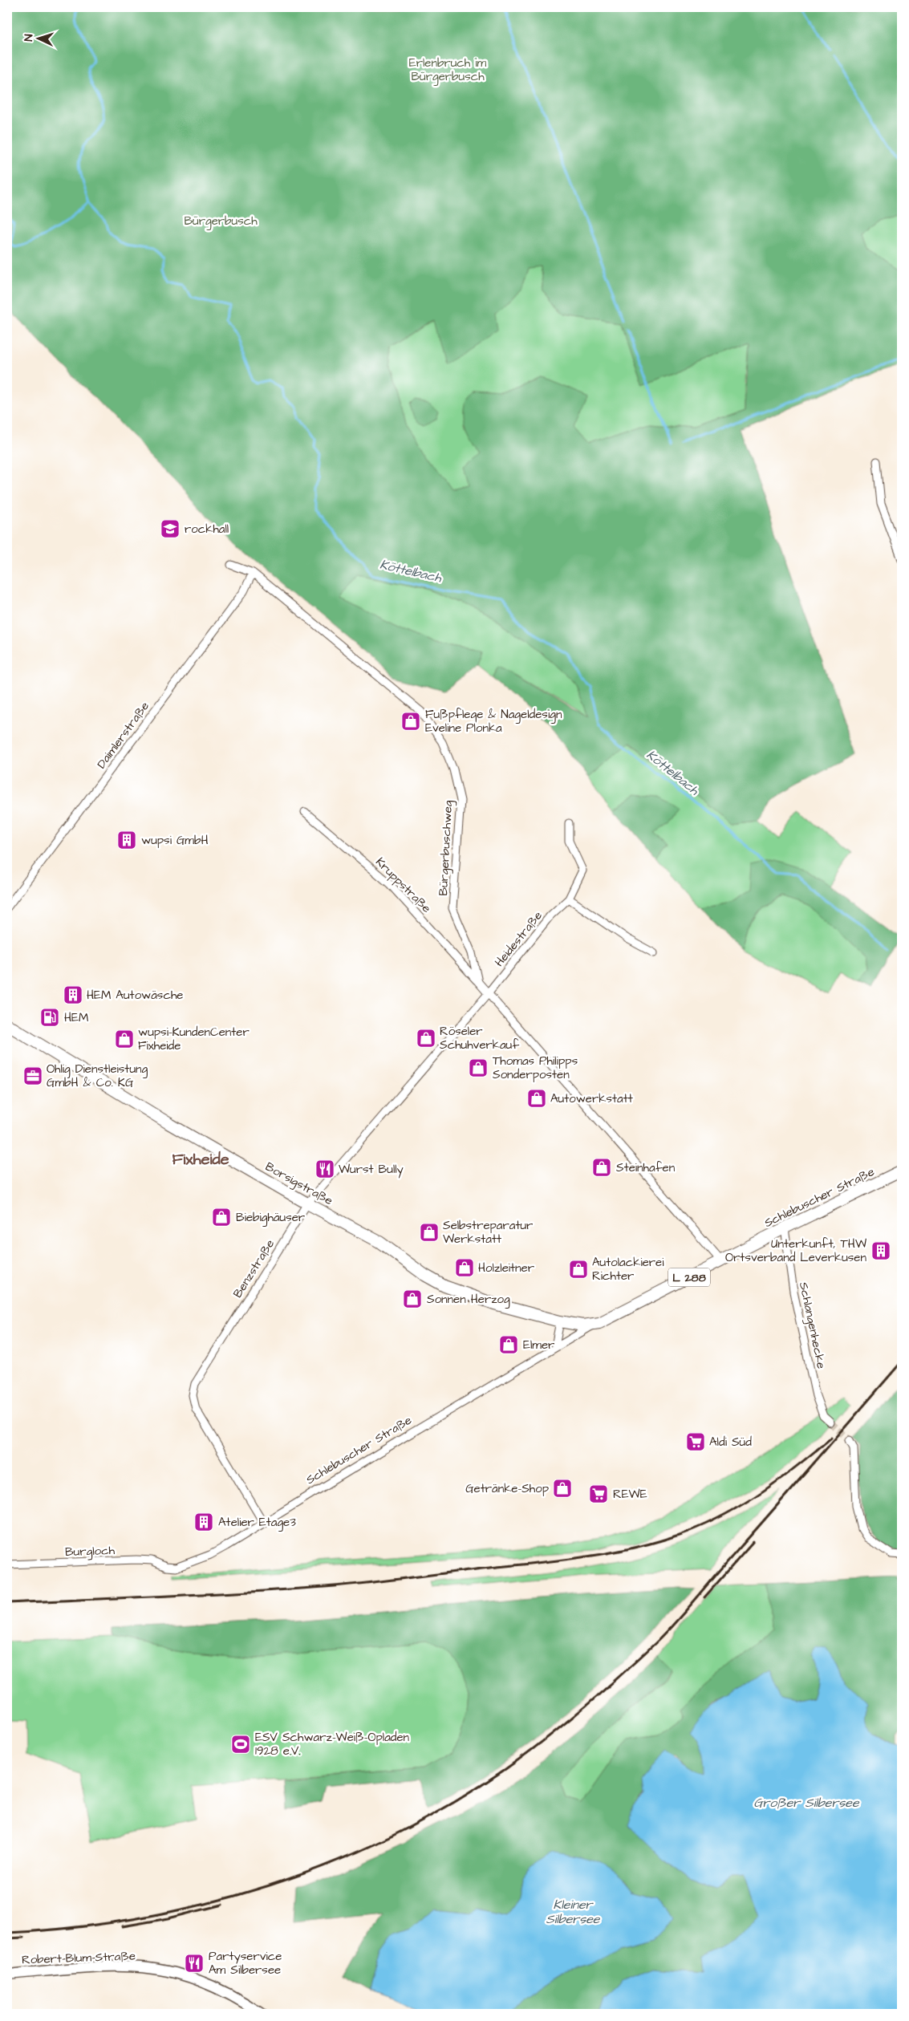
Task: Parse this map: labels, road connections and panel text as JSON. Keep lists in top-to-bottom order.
{
  "streets": {
    "main road": [
      "Borsigstraße",
      "Schlebuscher Straße",
      "L 288",
      "Robert-Blum-Straße"
    ],
    "street": [
      "Daimlerstraße",
      "Bürgerbuschweg",
      "Kruppstraße",
      "Heidestraße",
      "Benzstraße",
      "Schlangenhecke",
      "Burgloch"
    ]
  },
  "crossings": [
    ["Daimlerstraße", "Bürgerbuschweg"],
    ["Bürgerbuschweg", "Kruppstraße"],
    ["Bürgerbuschweg", "Heidestraße"],
    ["Bürgerbuschweg", "Schlebuscher Straße"],
    ["Bürgerbuschweg", "Benzstraße"],
    ["Heidestraße", "Benzstraße"],
    ["Borsigstraße", "Schlebuscher Straße"],
    ["Borsigstraße", "Benzstraße"],
    ["Schlebuscher Straße", "Benzstraße"],
    ["Schlebuscher Straße", "Schlangenhecke"],
    ["Schlebuscher Straße", "Burgloch"]
  ],
  "districts": ["Fixheide"],
  "water": ["Köttelbach", "Großer Silbersee", "Kleiner Silbersee"],
  "parks": ["Erlenbruch im Bürgerbusch", "Bürgerbusch"],
  "places": {
    "school or university": ["rockhall"],
    "shop": [
      "Fußpflege & Nageldesign Eveline Plonka",
      "Röseler Schuhverkauf",
      "wupsi-KundenCenter Fixheide",
      "Thomas Philipps Sonderposten",
      "Autowerkstatt",
      "Steinhafen",
      "Biebighäuser",
      "Selbstreparatur Werkstatt",
      "Holzleitner",
      "Autolackierei Richter",
      "Sonnen Herzog",
      "Elmer",
      "Getränke-Shop"
    ],
    "building": [
      "wupsi GmbH",
      "HEM Autowäsche",
      "Unterkunft, THW Ortsverband Leverkusen",
      "Atelier Etage3"
    ],
    "fuel station": ["HEM"],
    "office": ["Ohlig Dienstleistung GmbH & Co. KG"],
    "restaurant": ["Wurst Bully", "Partyservice Am Silbersee"],
    "supermarket": ["Aldi Süd", "REWE"],
    "sports": ["ESV Schwarz-Weiß-Opladen 1928 e.V."]
  },
  "north": "left"
}
